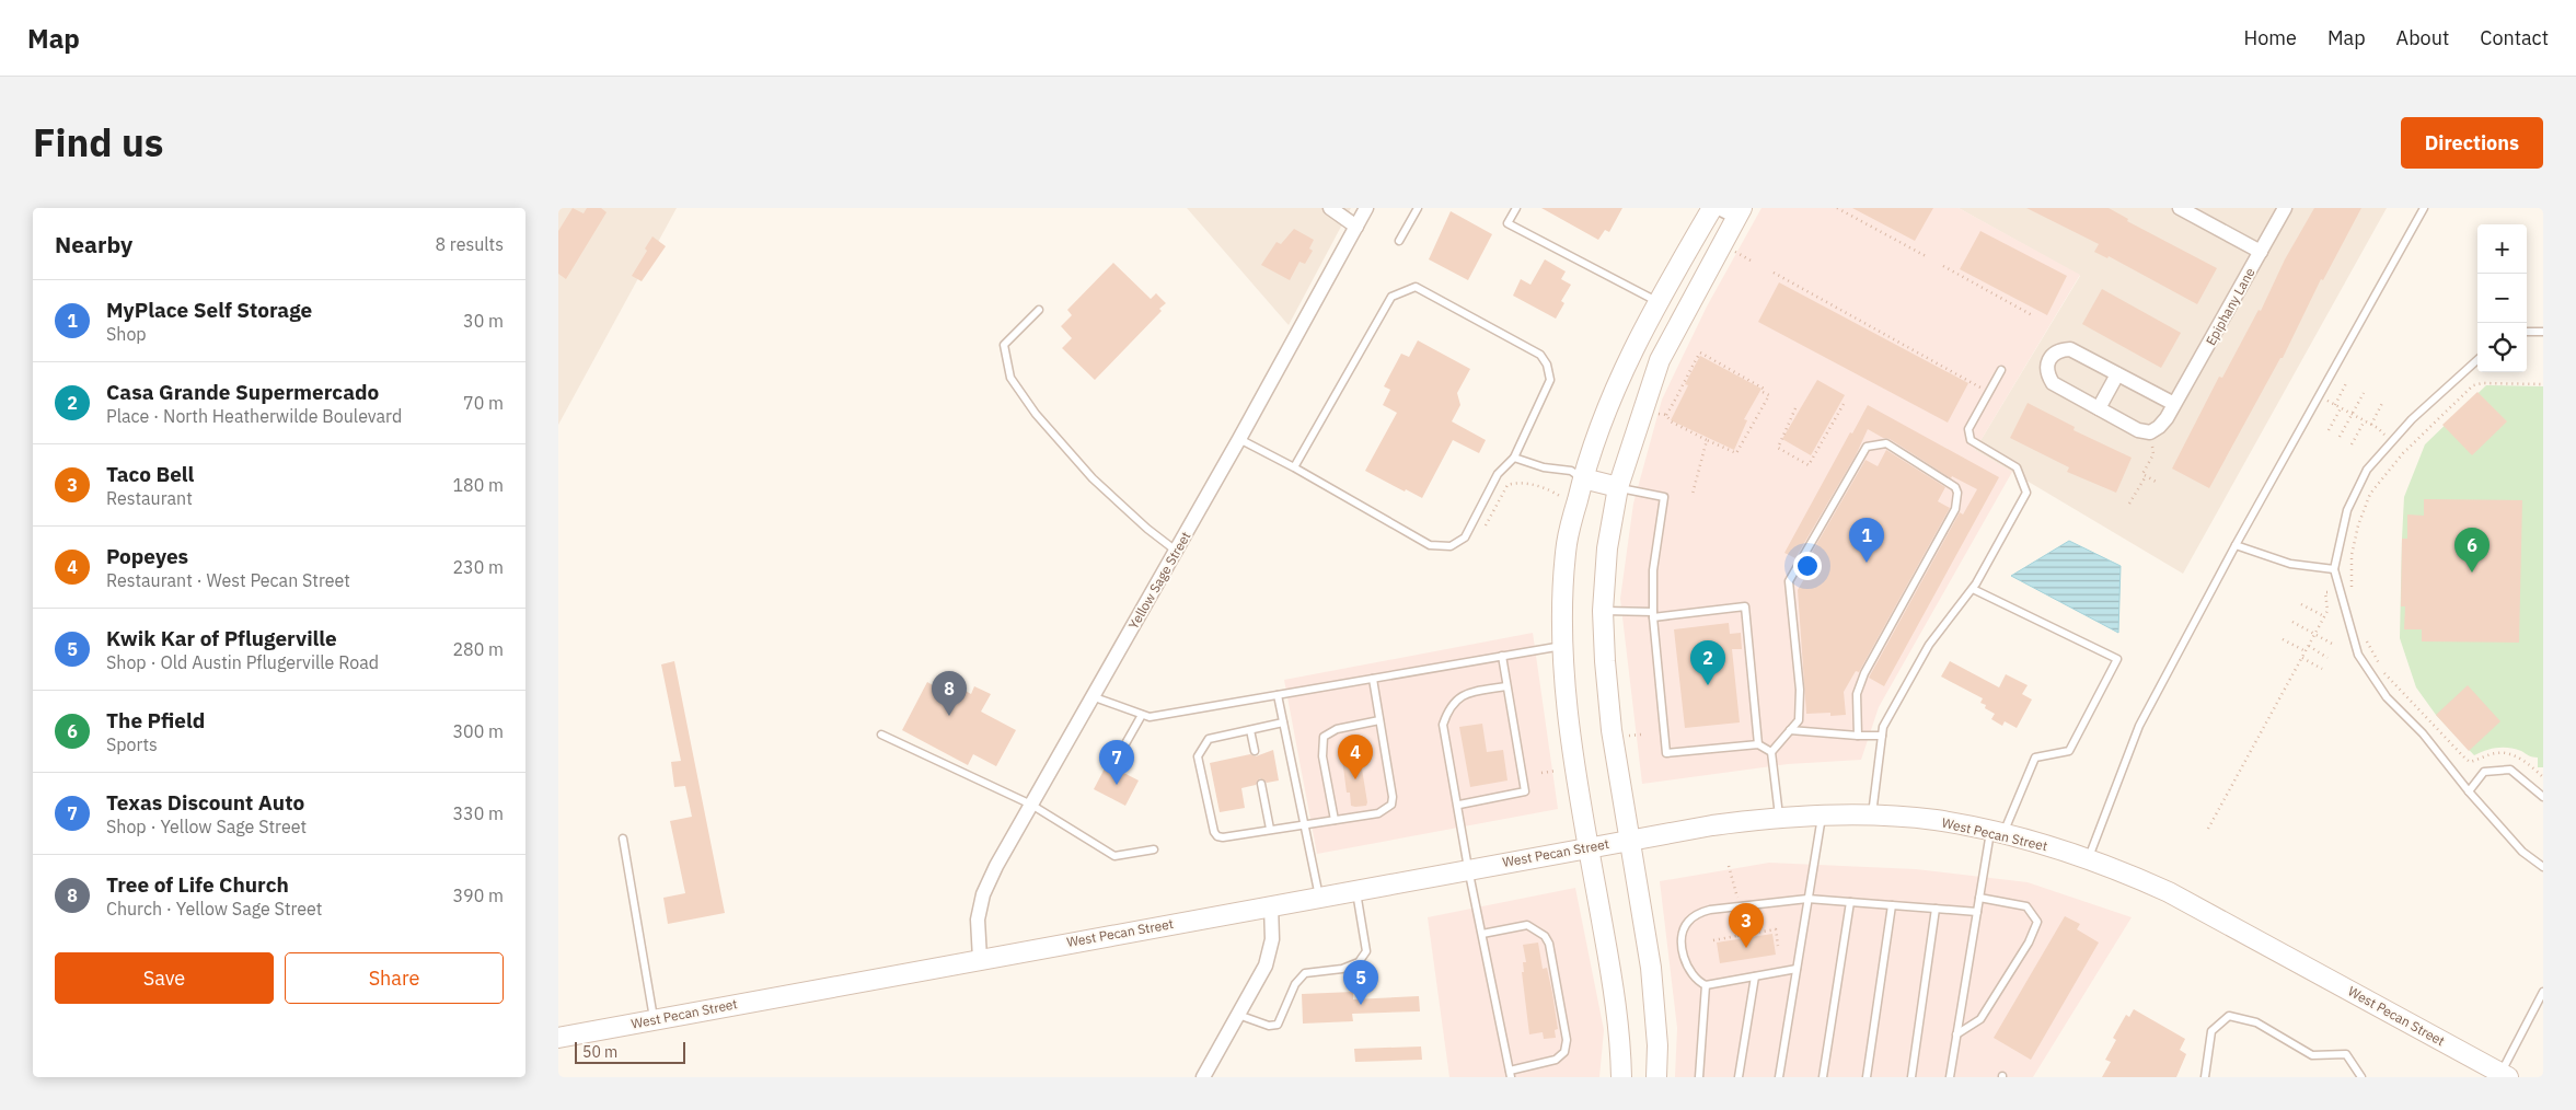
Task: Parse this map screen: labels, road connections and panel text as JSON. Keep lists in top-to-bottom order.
{
  "streets": {
    "main road": ["West Pecan Street"],
    "street": ["Epiphany Lane", "Yellow Sage Street"]
  },
  "crossings": [
    ["Yellow Sage Street", "West Pecan Street"]
  ],
  "scale_bar": "50 m",
  "page": {
    "header": "Map",
    "nav": [
      "Home",
      "Map",
      "About",
      "Contact"
    ],
    "title": "Find us",
    "buttons": [
      "Directions",
      ["Save", "Share"]
    ],
    "heading": ["Nearby", "8 results"],
    "map_buttons": ["+", "−"],
    "list": [
      {
        "mark": "1",
        "name": "MyPlace Self Storage",
        "note": "Shop",
        "value": "30 m"
      },
      {
        "mark": "2",
        "name": "Casa Grande Supermercado",
        "note": "Place · North Heatherwilde Boulevard",
        "value": "70 m"
      },
      {
        "mark": "3",
        "name": "Taco Bell",
        "note": "Restaurant",
        "value": "180 m"
      },
      {
        "mark": "4",
        "name": "Popeyes",
        "note": "Restaurant · West Pecan Street",
        "value": "230 m"
      },
      {
        "mark": "5",
        "name": "Kwik Kar of Pflugerville",
        "note": "Shop · Old Austin Pflugerville Road",
        "value": "280 m"
      },
      {
        "mark": "6",
        "name": "The Pfield",
        "note": "Sports",
        "value": "300 m"
      },
      {
        "mark": "7",
        "name": "Texas Discount Auto",
        "note": "Shop · Yellow Sage Street",
        "value": "330 m"
      },
      {
        "mark": "8",
        "name": "Tree of Life Church",
        "note": "Church · Yellow Sage Street",
        "value": "390 m"
      }
    ],
    "pins": [
      "1",
      "6",
      "2",
      "8",
      "4",
      "7",
      "3",
      "5"
    ],
    "scale": "50 m"
  }
}
